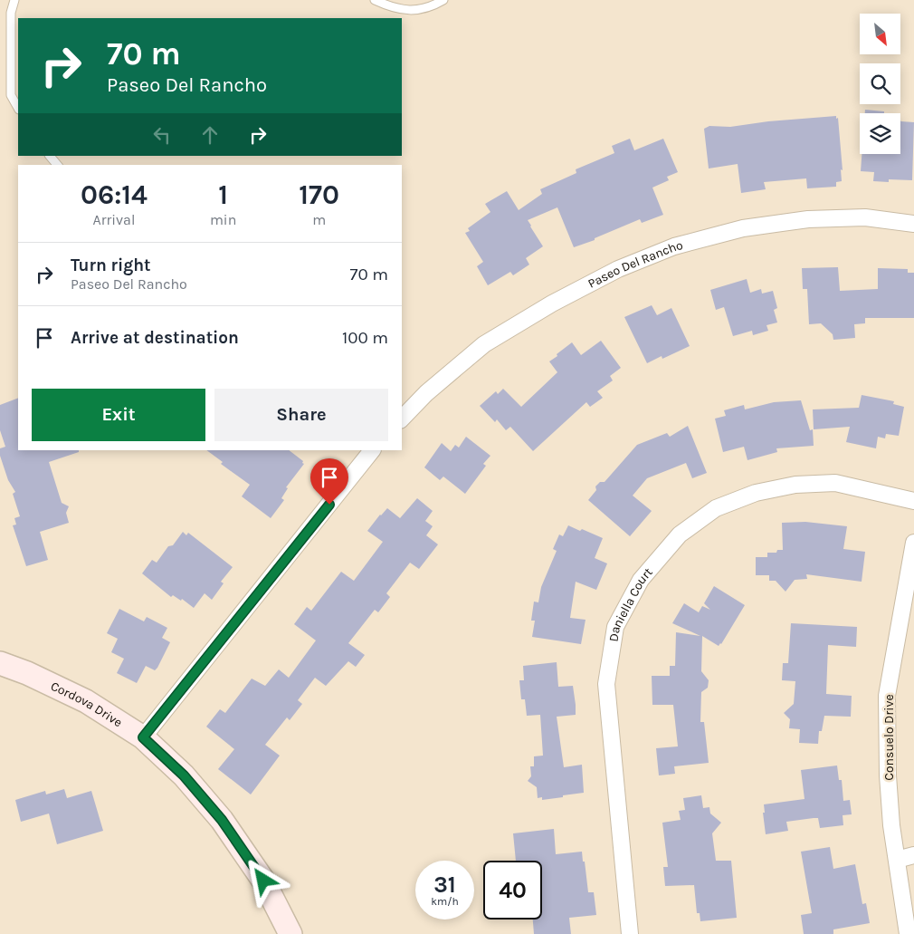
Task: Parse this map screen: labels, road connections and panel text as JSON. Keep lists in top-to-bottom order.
{
  "streets": {
    "street": [
      "Paseo Del Rancho",
      "Daniella Court",
      "Cordova Drive",
      "Consuelo Drive"
    ]
  },
  "north": "bottom right",
  "page": {
    "turn": ["70 m", "Paseo Del Rancho"],
    "eta": [
      "06:14",
      "Arrival",
      "1",
      "min",
      "170",
      "m"
    ],
    "list": [
      {
        "name": "Turn right",
        "note": "Paseo Del Rancho",
        "value": "70 m"
      },
      {
        "name": "Arrive at destination",
        "value": "100 m"
      }
    ],
    "buttons": ["Exit", "Share"],
    "speed": "31 km/h",
    "limit": "40"
  }
}
